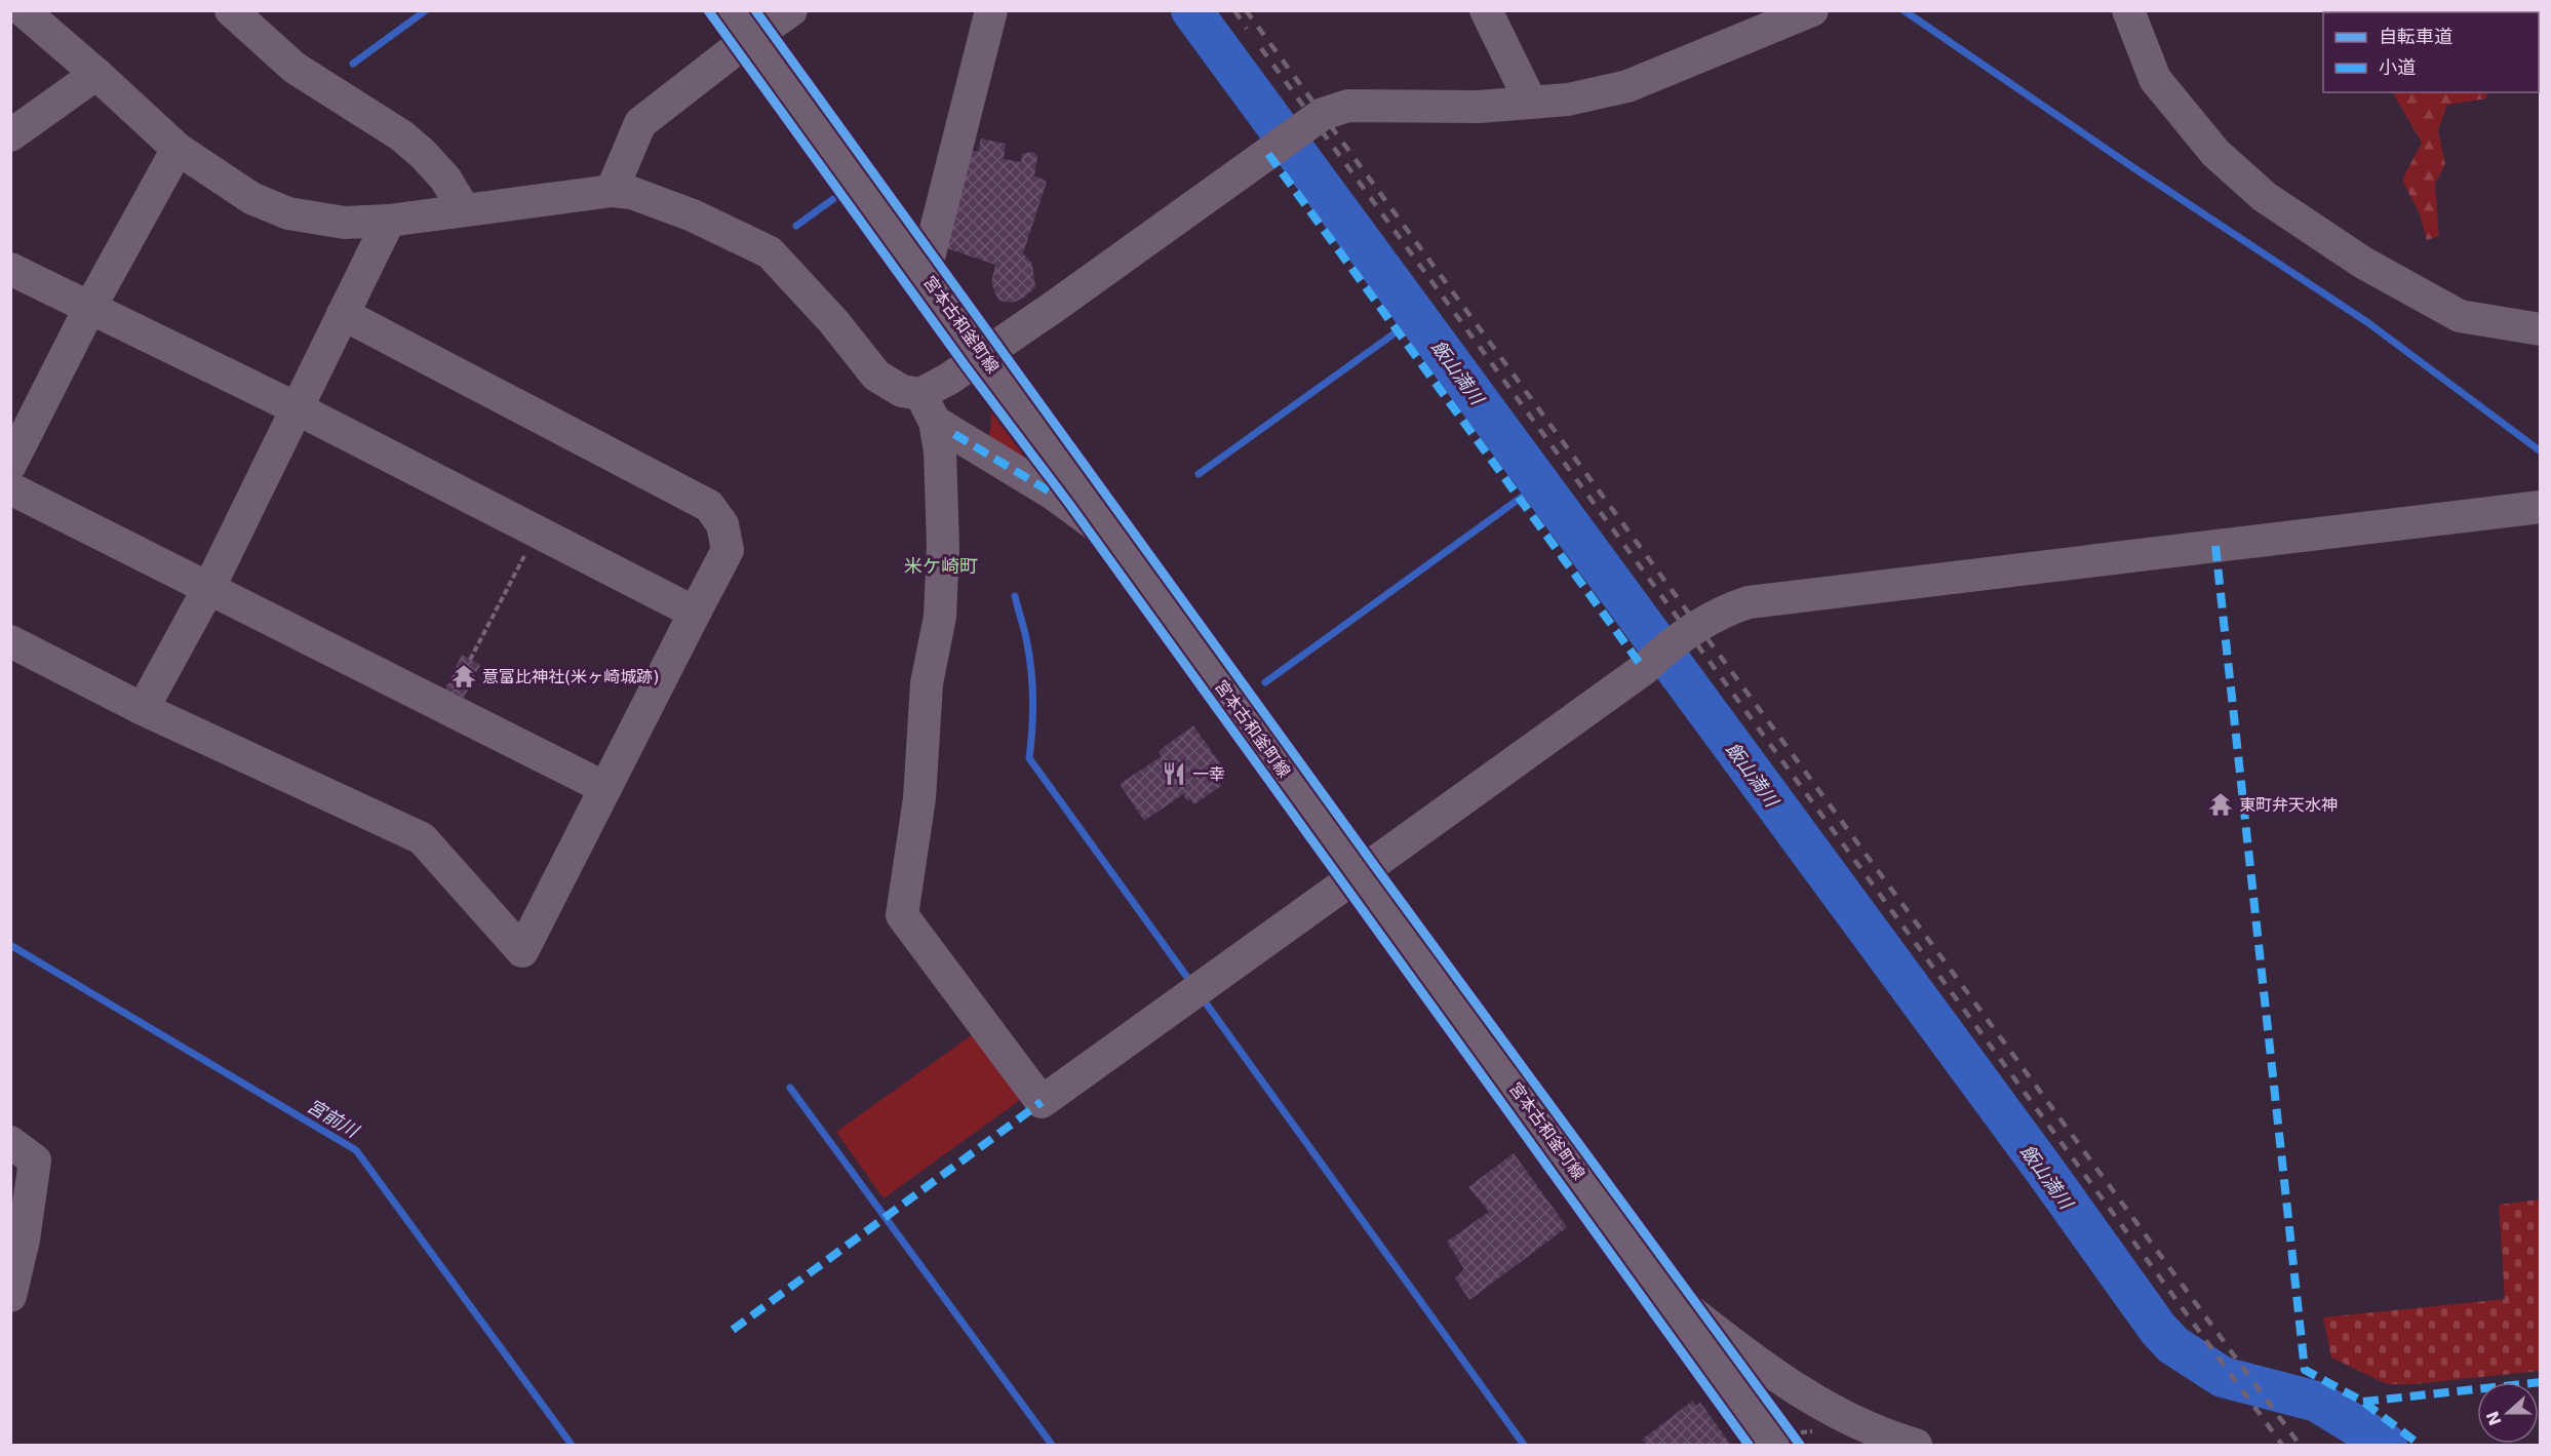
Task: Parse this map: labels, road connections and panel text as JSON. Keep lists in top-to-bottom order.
{
  "streets": {
    "street": ["宮本古和釜町線"]
  },
  "districts": ["米ケ崎町"],
  "water": ["飯山満川", "宮前川"],
  "places": {
    "temple": ["意富比神社(米ヶ崎城跡)", "東町弁天水神"],
    "restaurant": ["一幸"]
  },
  "legend": ["自転車道", "小道"],
  "north": "left"
}
